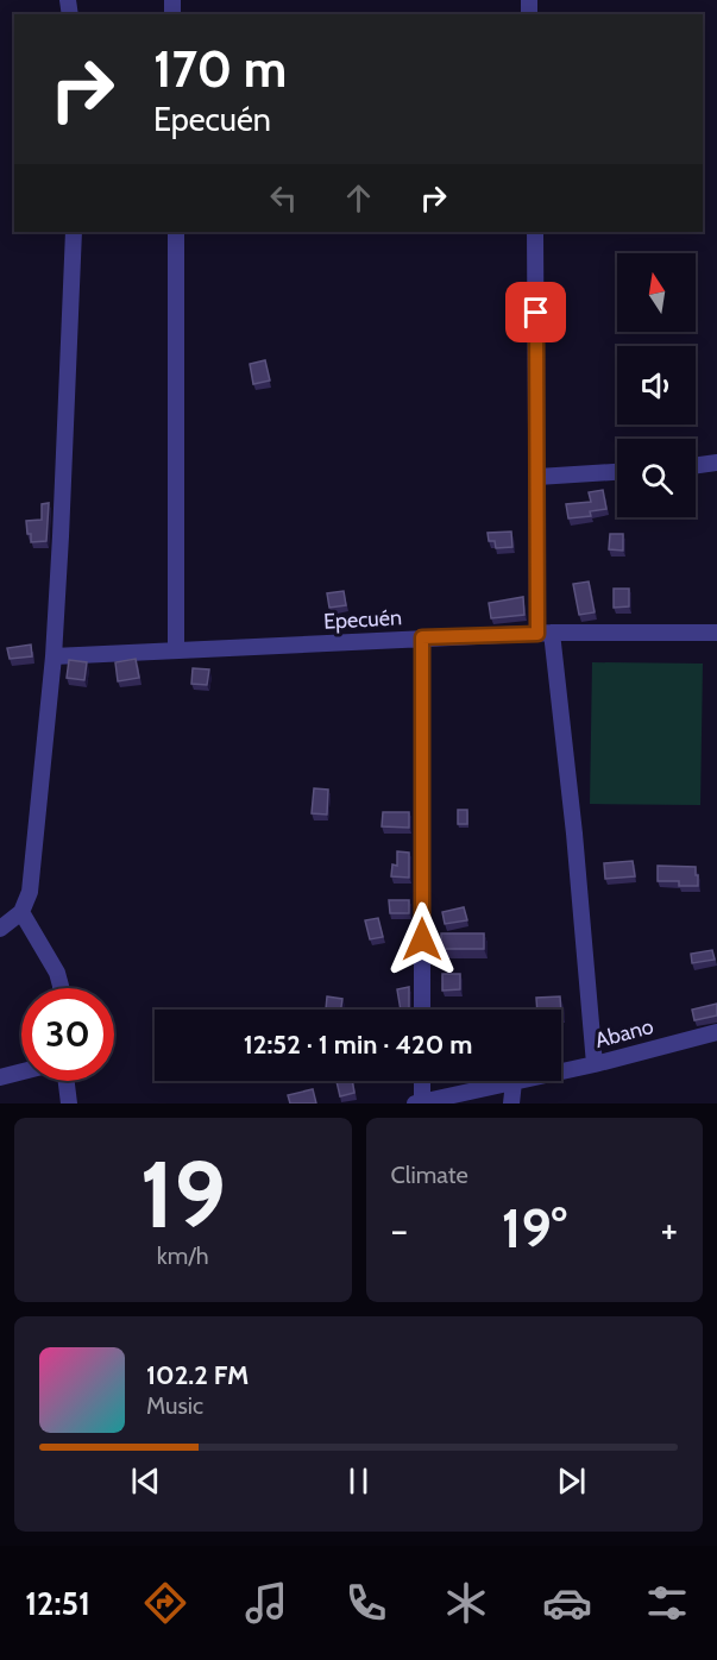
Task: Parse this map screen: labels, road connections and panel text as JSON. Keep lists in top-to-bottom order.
{
  "streets": {
    "street": ["Epecuén", "Abano"]
  },
  "north": "top",
  "page": {
    "turn": ["170 m", "Epecuén"],
    "limit": "30",
    "trip": "12:52 · 1 min · 420 m",
    "tile": [
      ["19", "km/h"],
      "Climate"
    ],
    "heat": ["−", "19°", "+"],
    "song": ["102.2 FM", "Music"],
    "tabs": "12:51"
  }
}
